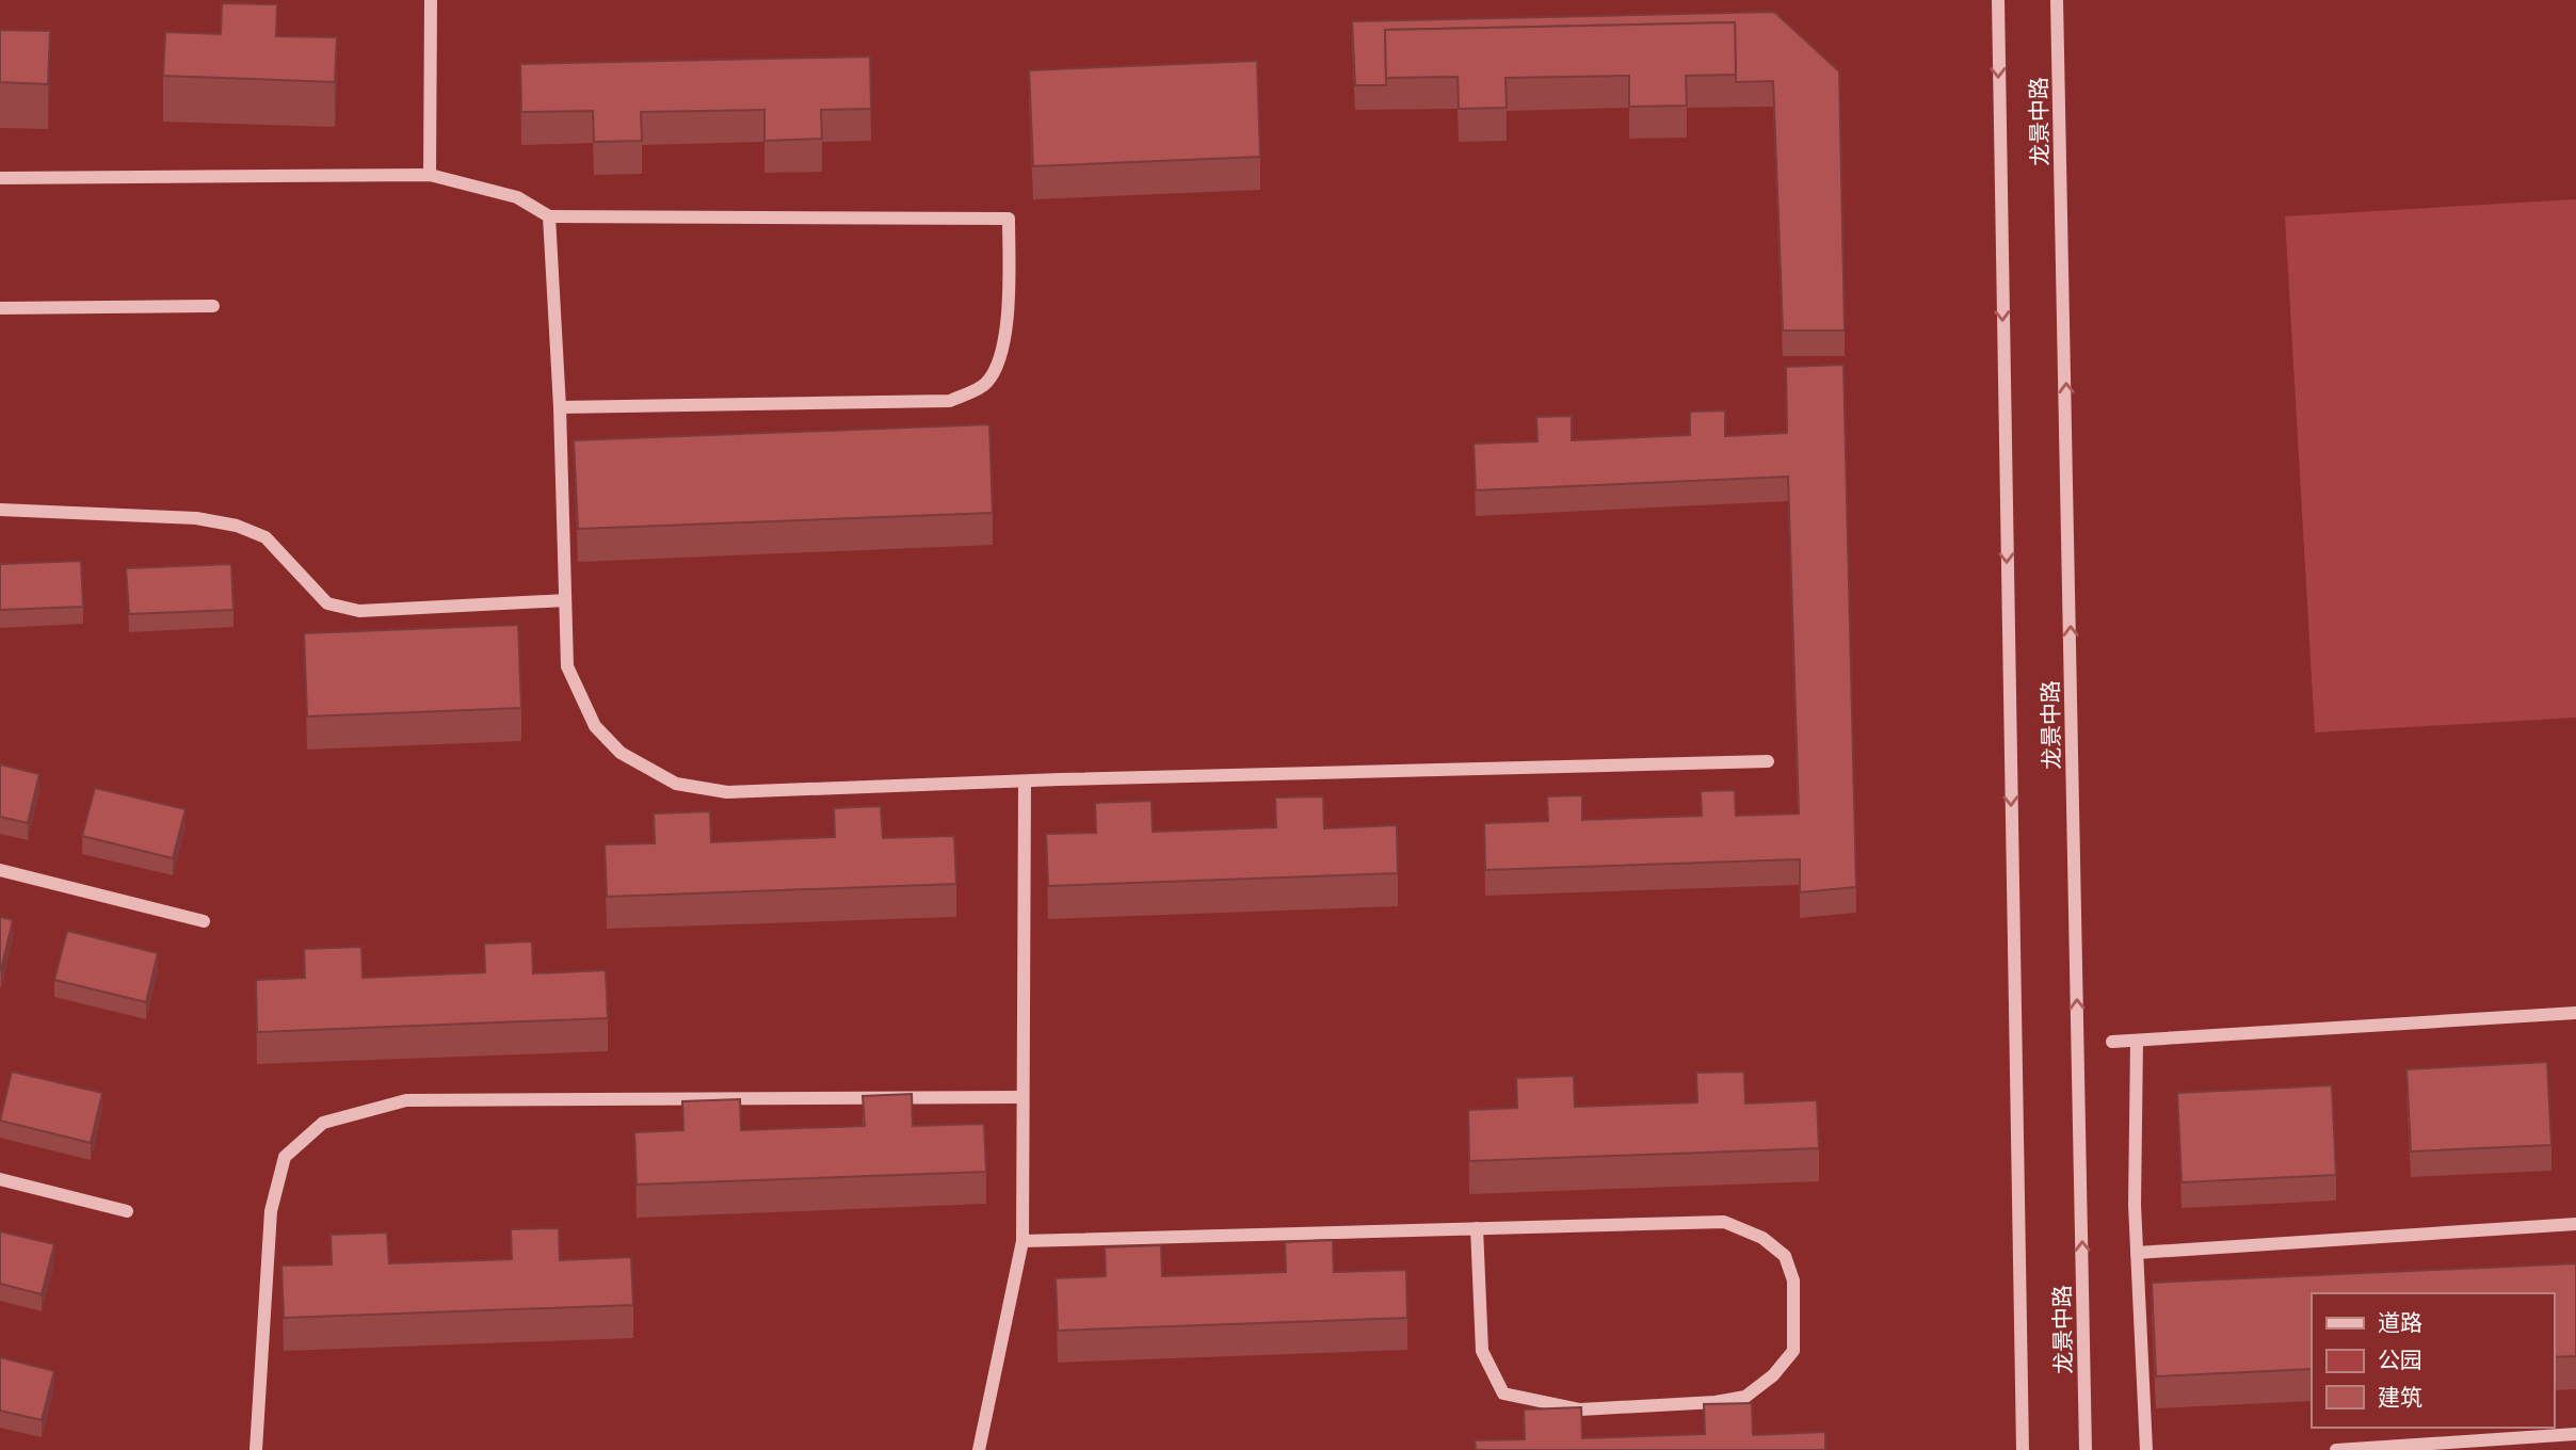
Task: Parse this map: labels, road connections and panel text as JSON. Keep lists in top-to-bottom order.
{
  "streets": {
    "street": ["龙景中路"]
  },
  "legend": ["道路", "公园", "建筑"]
}
